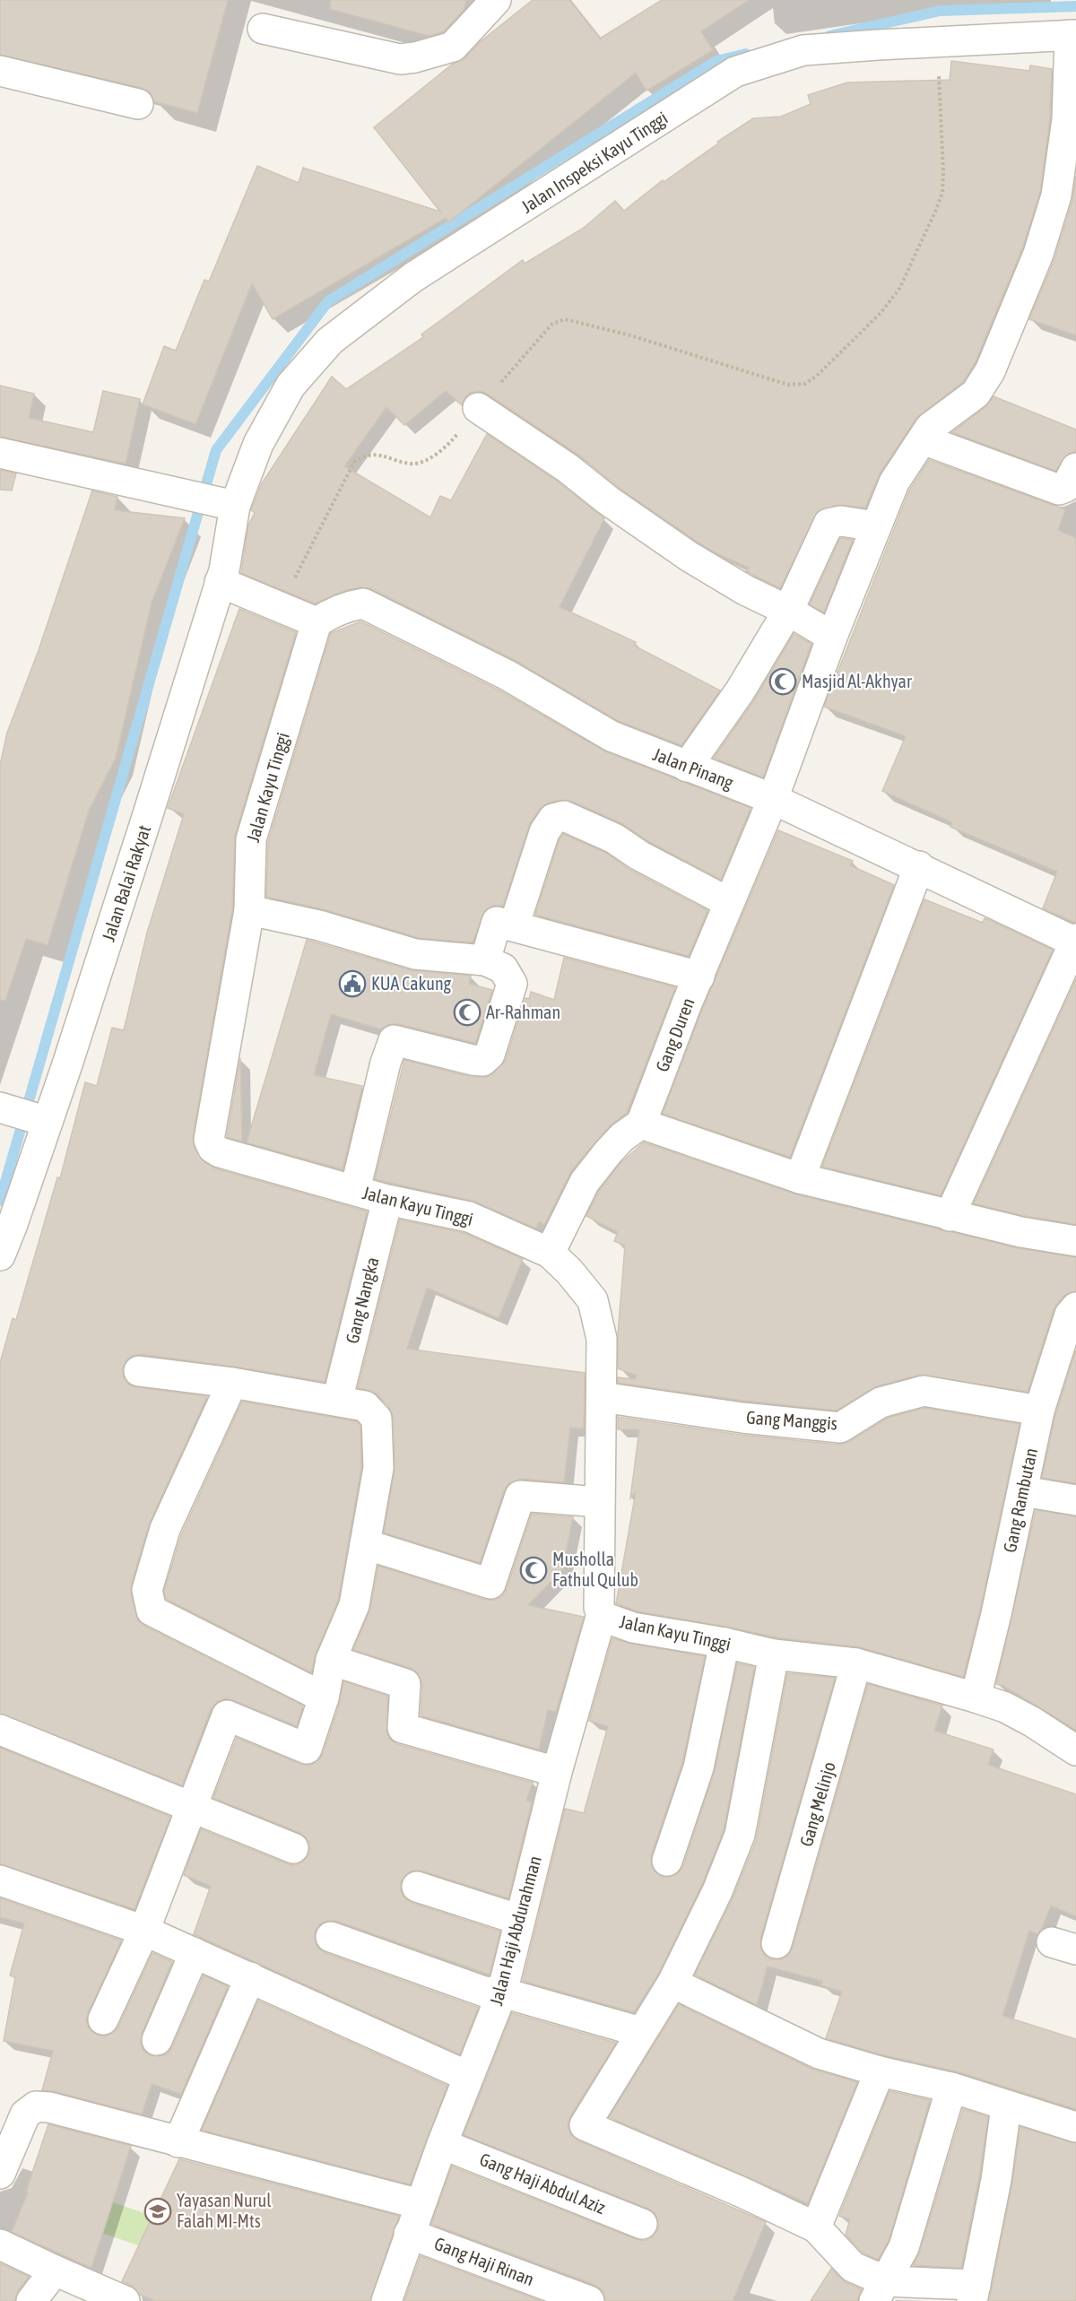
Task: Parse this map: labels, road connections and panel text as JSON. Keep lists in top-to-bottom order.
{
  "streets": {
    "street": [
      "Jalan Inspeksi Kayu Tinggi",
      "Jalan Pinang",
      "Jalan Kayu Tinggi",
      "Jalan Balai Rakyat",
      "Gang Duren",
      "Gang Nangka",
      "Gang Manggis",
      "Gang Rambutan",
      "Gang Melinjo",
      "Jalan Haji Abdurahman",
      "Gang Haji Abdul Aziz",
      "Gang Haji Rinan"
    ]
  },
  "crossings": [
    ["Jalan Inspeksi Kayu Tinggi", "Jalan Balai Rakyat"],
    ["Jalan Pinang", "Jalan Kayu Tinggi"],
    ["Jalan Pinang", "Gang Duren"],
    ["Jalan Kayu Tinggi", "Gang Nangka"],
    ["Jalan Kayu Tinggi", "Gang Manggis"],
    ["Jalan Kayu Tinggi", "Gang Rambutan"],
    ["Jalan Kayu Tinggi", "Gang Melinjo"],
    ["Jalan Kayu Tinggi", "Jalan Haji Abdurahman"],
    ["Gang Manggis", "Gang Rambutan"],
    ["Jalan Haji Abdurahman", "Gang Haji Abdul Aziz"],
    ["Jalan Haji Abdurahman", "Gang Haji Rinan"]
  ],
  "places": {
    "mosque": ["Masjid Al-Akhyar", "Ar-Rahman", "Musholla Fathul Qulub"],
    "public building": ["KUA Cakung"],
    "school or university": ["Yayasan Nurul Falah MI-Mts"]
  }
}
